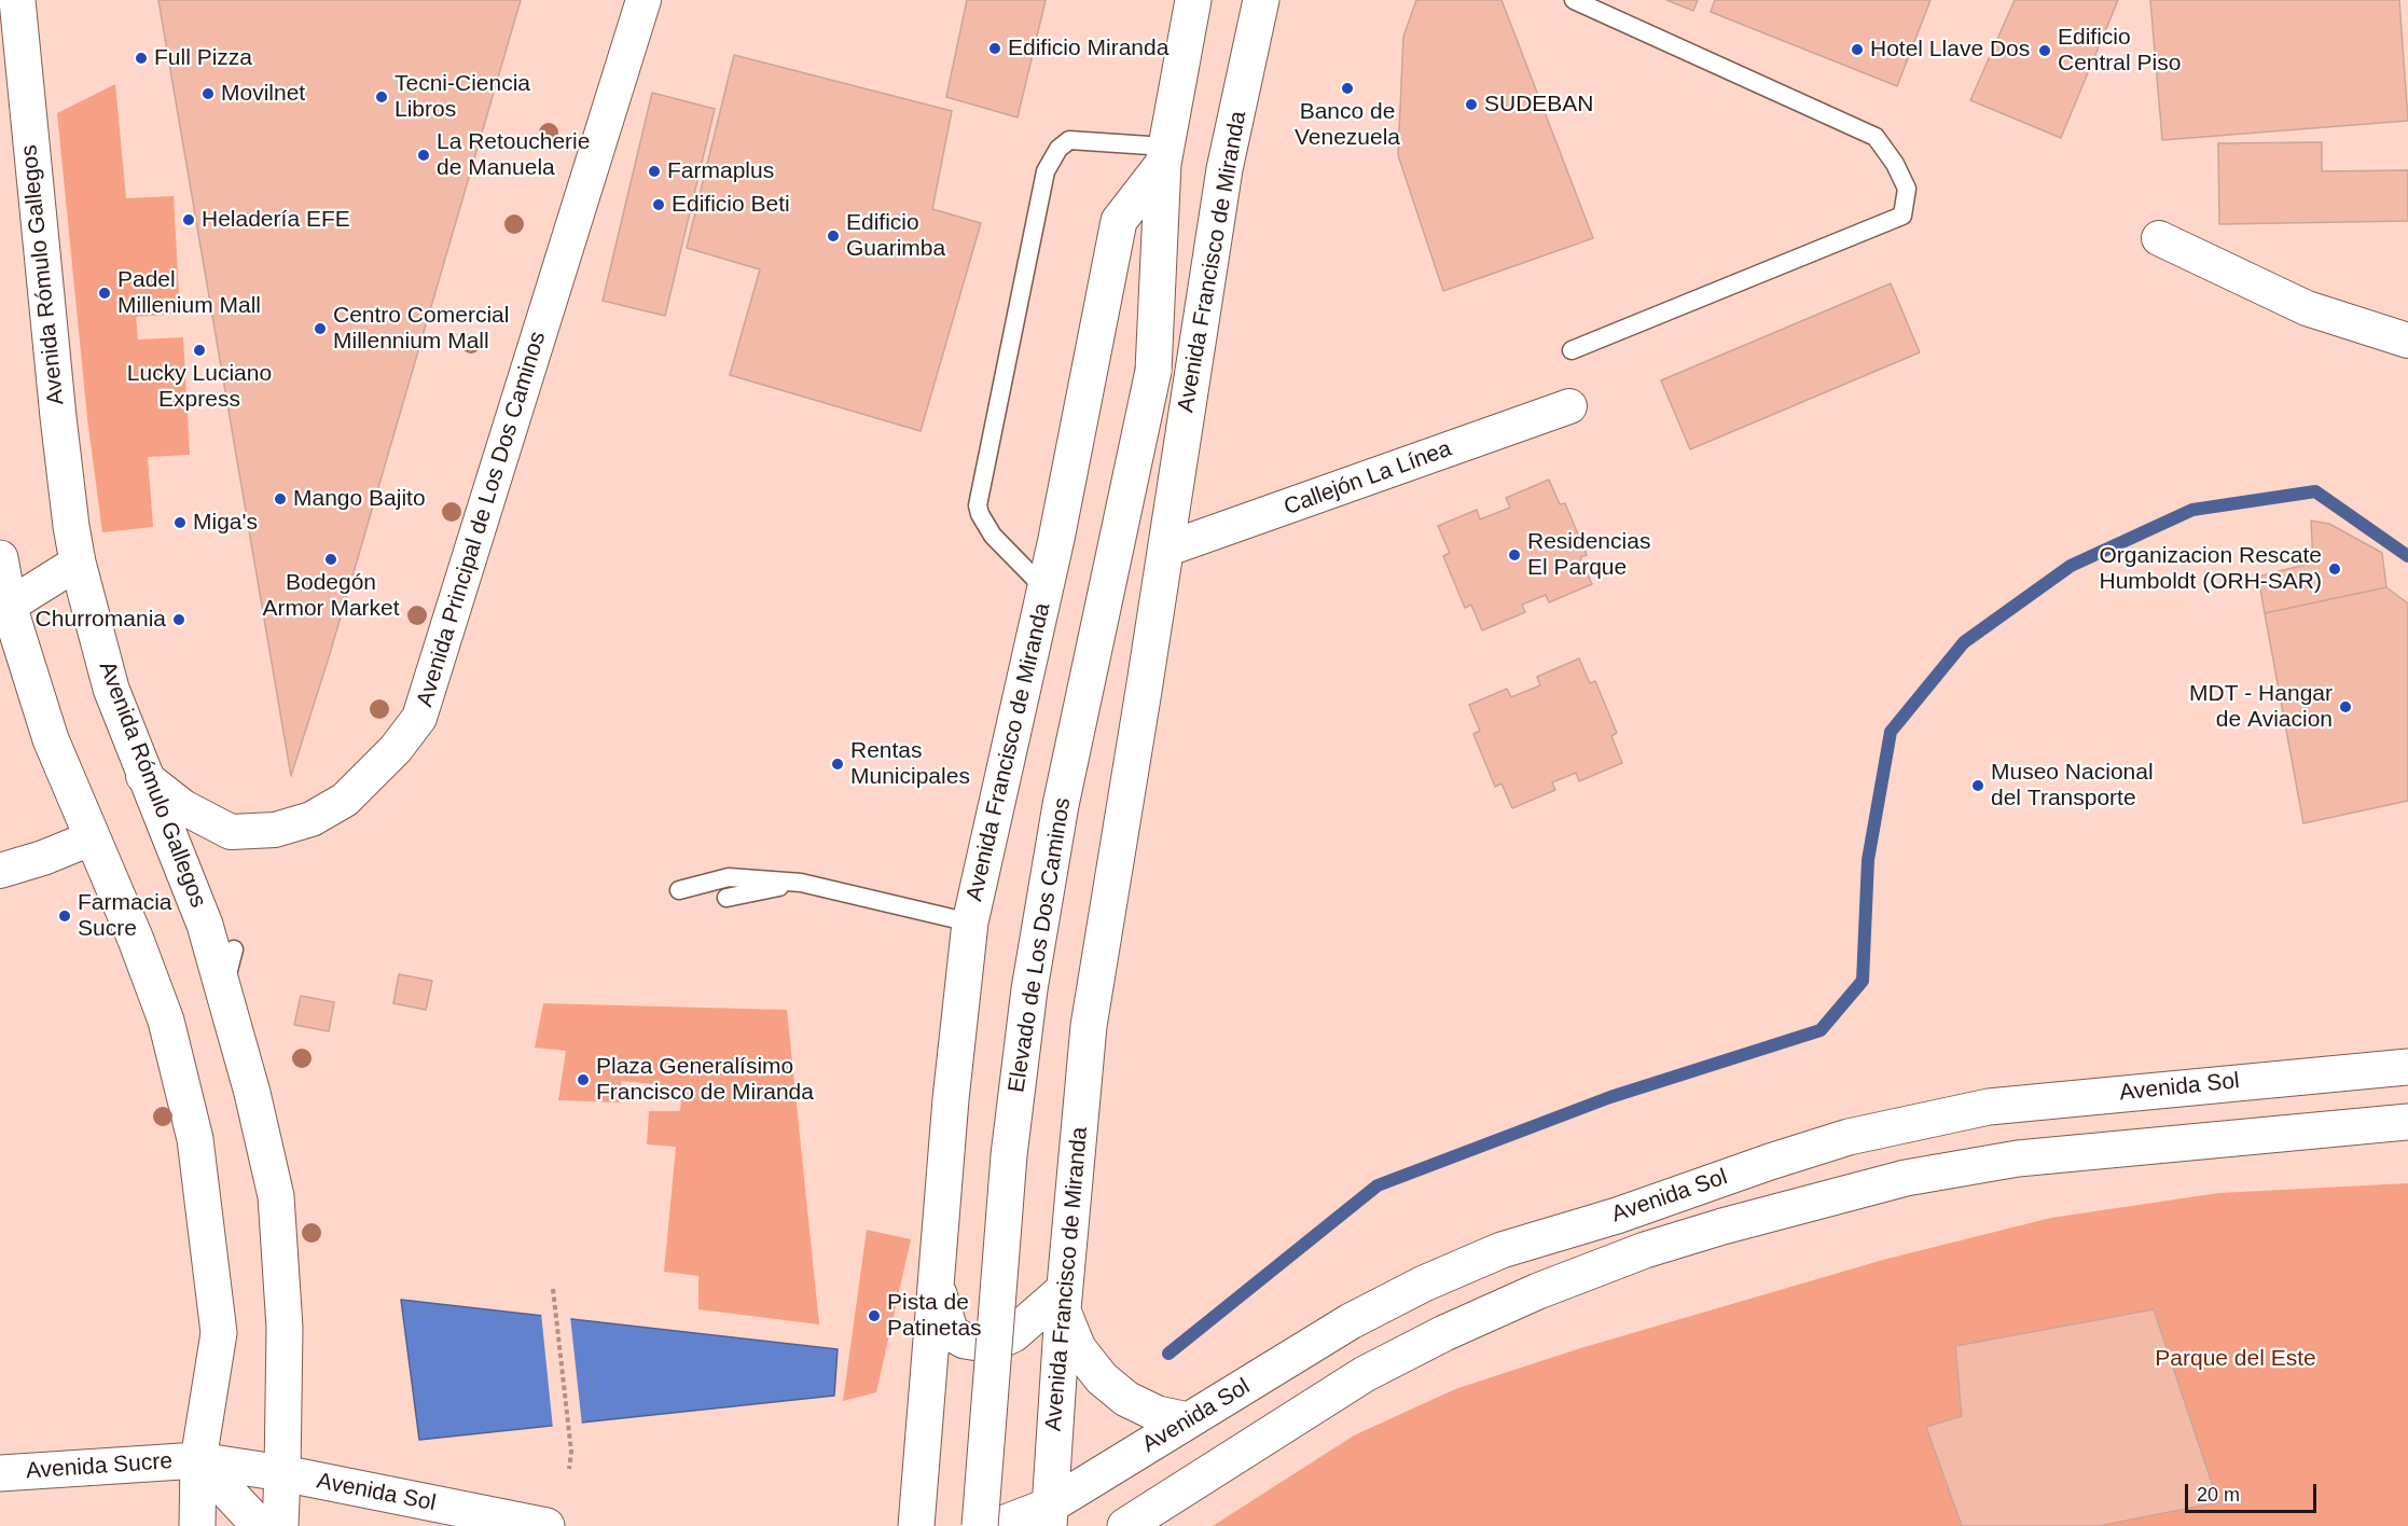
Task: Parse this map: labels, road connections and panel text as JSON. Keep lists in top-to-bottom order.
{
  "streets": {
    "main road": [
      "Avenida Francisco de Miranda",
      "Avenida Rómulo Gallegos",
      "Elevado de Los Dos Caminos",
      "Avenida Sol",
      "Avenida Sucre"
    ],
    "street": ["Callejón La Línea", "Avenida Principal de Los Dos Caminos"]
  },
  "crossings": [
    ["Avenida Francisco de Miranda", "Callejón La Línea"],
    ["Avenida Francisco de Miranda", "Elevado de Los Dos Caminos"],
    ["Avenida Francisco de Miranda", "Avenida Sol"],
    ["Avenida Rómulo Gallegos", "Avenida Principal de Los Dos Caminos"],
    ["Avenida Rómulo Gallegos", "Avenida Sol"],
    ["Avenida Rómulo Gallegos", "Avenida Sucre"],
    ["Avenida Sol", "Avenida Sucre"]
  ],
  "parks": ["Parque del Este"],
  "places": [
    "Edificio Miranda",
    "Hotel Llave Dos",
    "Edificio Central Piso",
    "Full Pizza",
    "Banco de Venezuela",
    "Movilnet",
    "Tecni-Ciencia Libros",
    "SUDEBAN",
    "La Retoucherie de Manuela",
    "Farmaplus",
    "Edificio Beti",
    "Heladería EFE",
    "Edificio Guarimba",
    "Padel Millenium Mall",
    "Centro Comercial Millennium Mall",
    "Lucky Luciano Express",
    "Mango Bajito",
    "Miga's",
    "Residencias El Parque",
    "Bodegón Armor Market",
    "Organizacion Rescate Humboldt (ORH-SAR)",
    "Churromania",
    "MDT - Hangar de Aviacion",
    "Rentas Municipales",
    "Museo Nacional del Transporte",
    "Farmacia Sucre",
    "Plaza Generalísimo Francisco de Miranda",
    "Pista de Patinetas"
  ],
  "scale_bar": "20 m"
}
